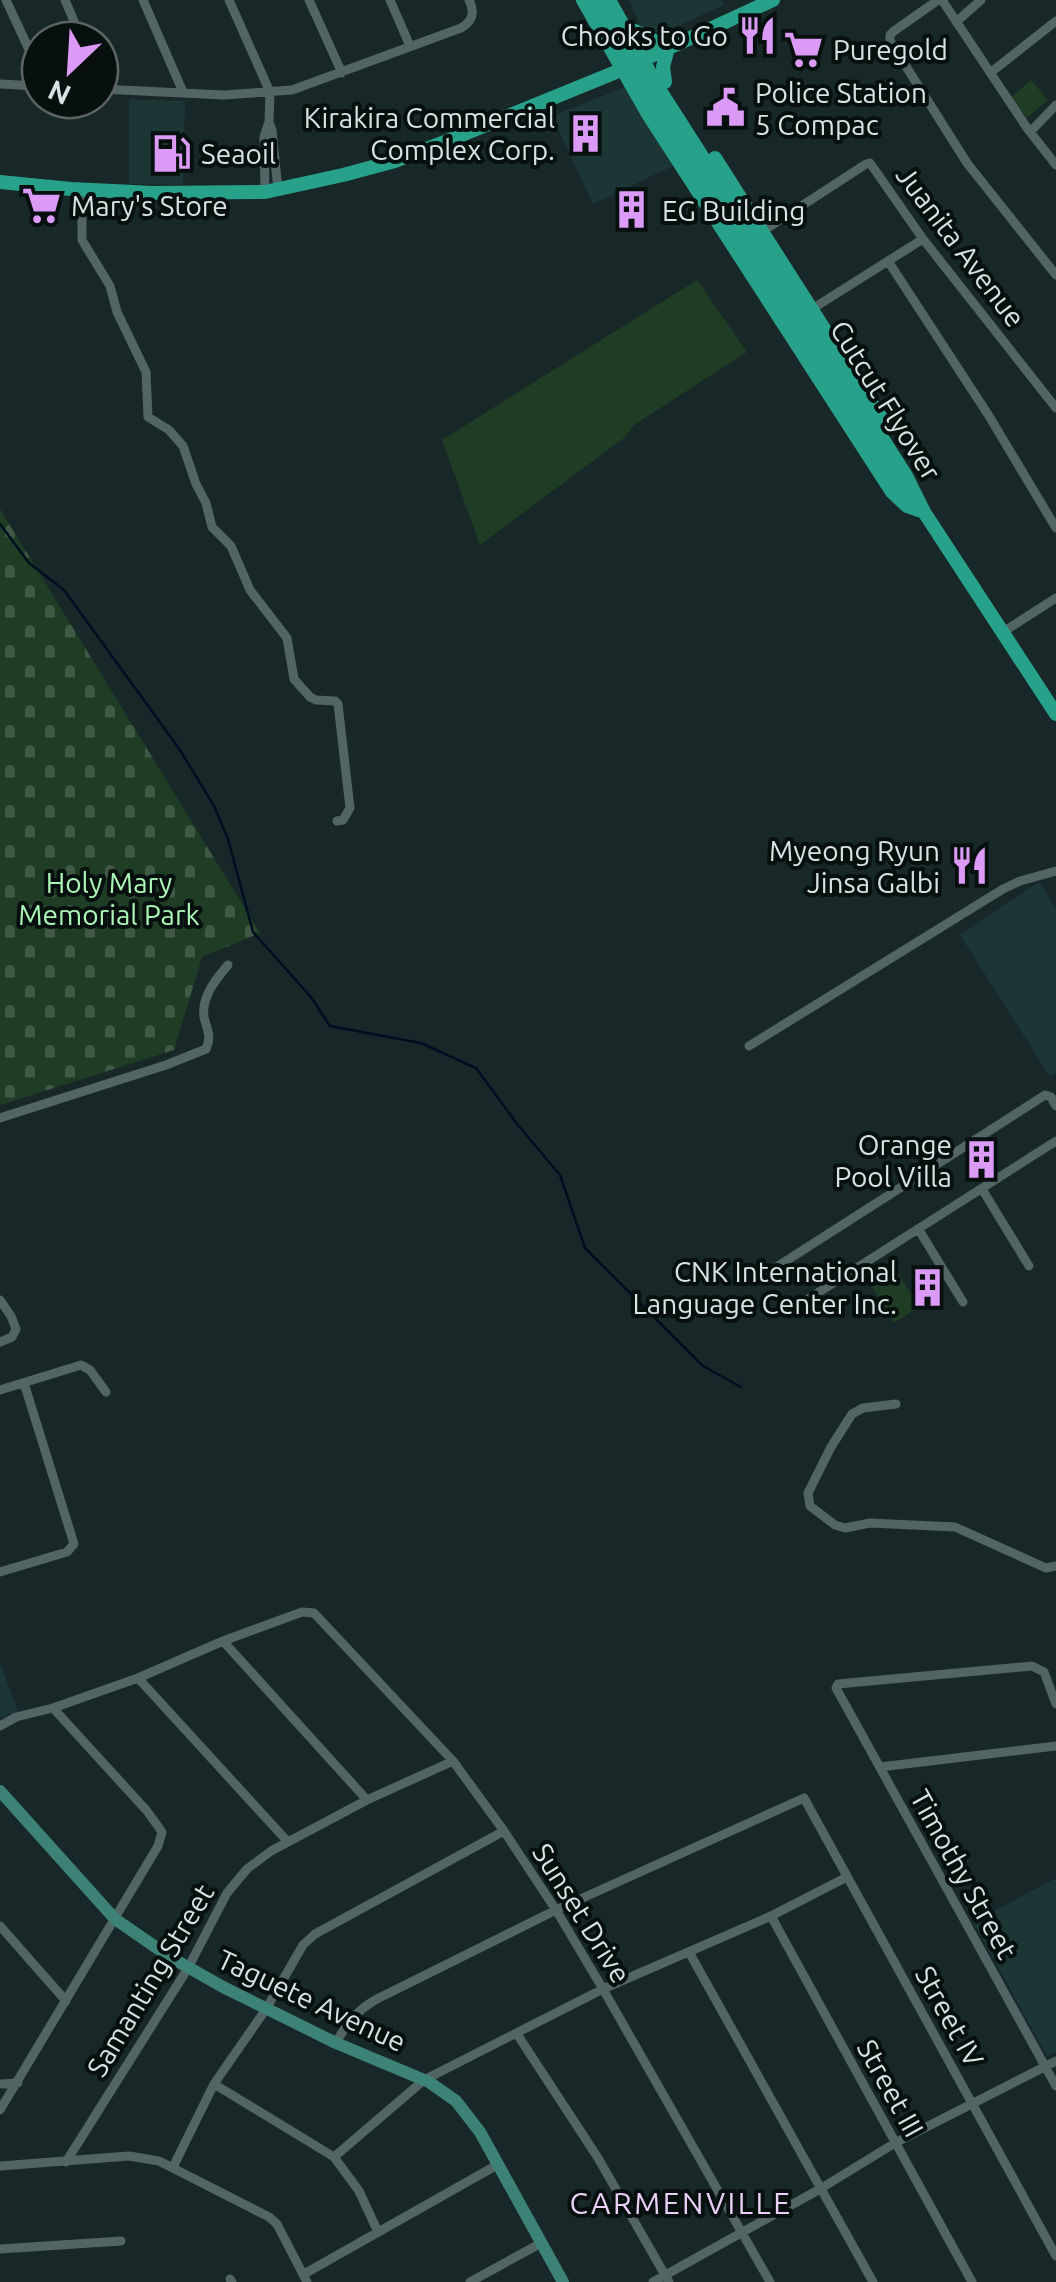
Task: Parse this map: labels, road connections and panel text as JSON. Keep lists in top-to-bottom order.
{
  "streets": {
    "main road": ["Cutcut Flyover"],
    "street": [
      "Juanita Avenue",
      "Timothy Street",
      "Sunset Drive",
      "Samanting Street",
      "Taguete Avenue",
      "Street IV",
      "Street III"
    ]
  },
  "crossings": [
    ["Sunset Drive", "Samanting Street"],
    ["Sunset Drive", "Street IV"],
    ["Samanting Street", "Taguete Avenue"]
  ],
  "districts": ["CARMENVILLE"],
  "parks": ["Holy Mary Memorial Park"],
  "places": {
    "restaurant": ["Chooks to Go", "Myeong Ryun Jinsa Galbi"],
    "supermarket": ["Puregold", "Mary's Store"],
    "public building": ["Police Station 5 Compac"],
    "building": [
      "Kirakira Commercial Complex Corp.",
      "EG Building",
      "Orange Pool Villa",
      "CNK International Language Center Inc."
    ],
    "fuel station": ["Seaoil"]
  },
  "north": "bottom left"
}
